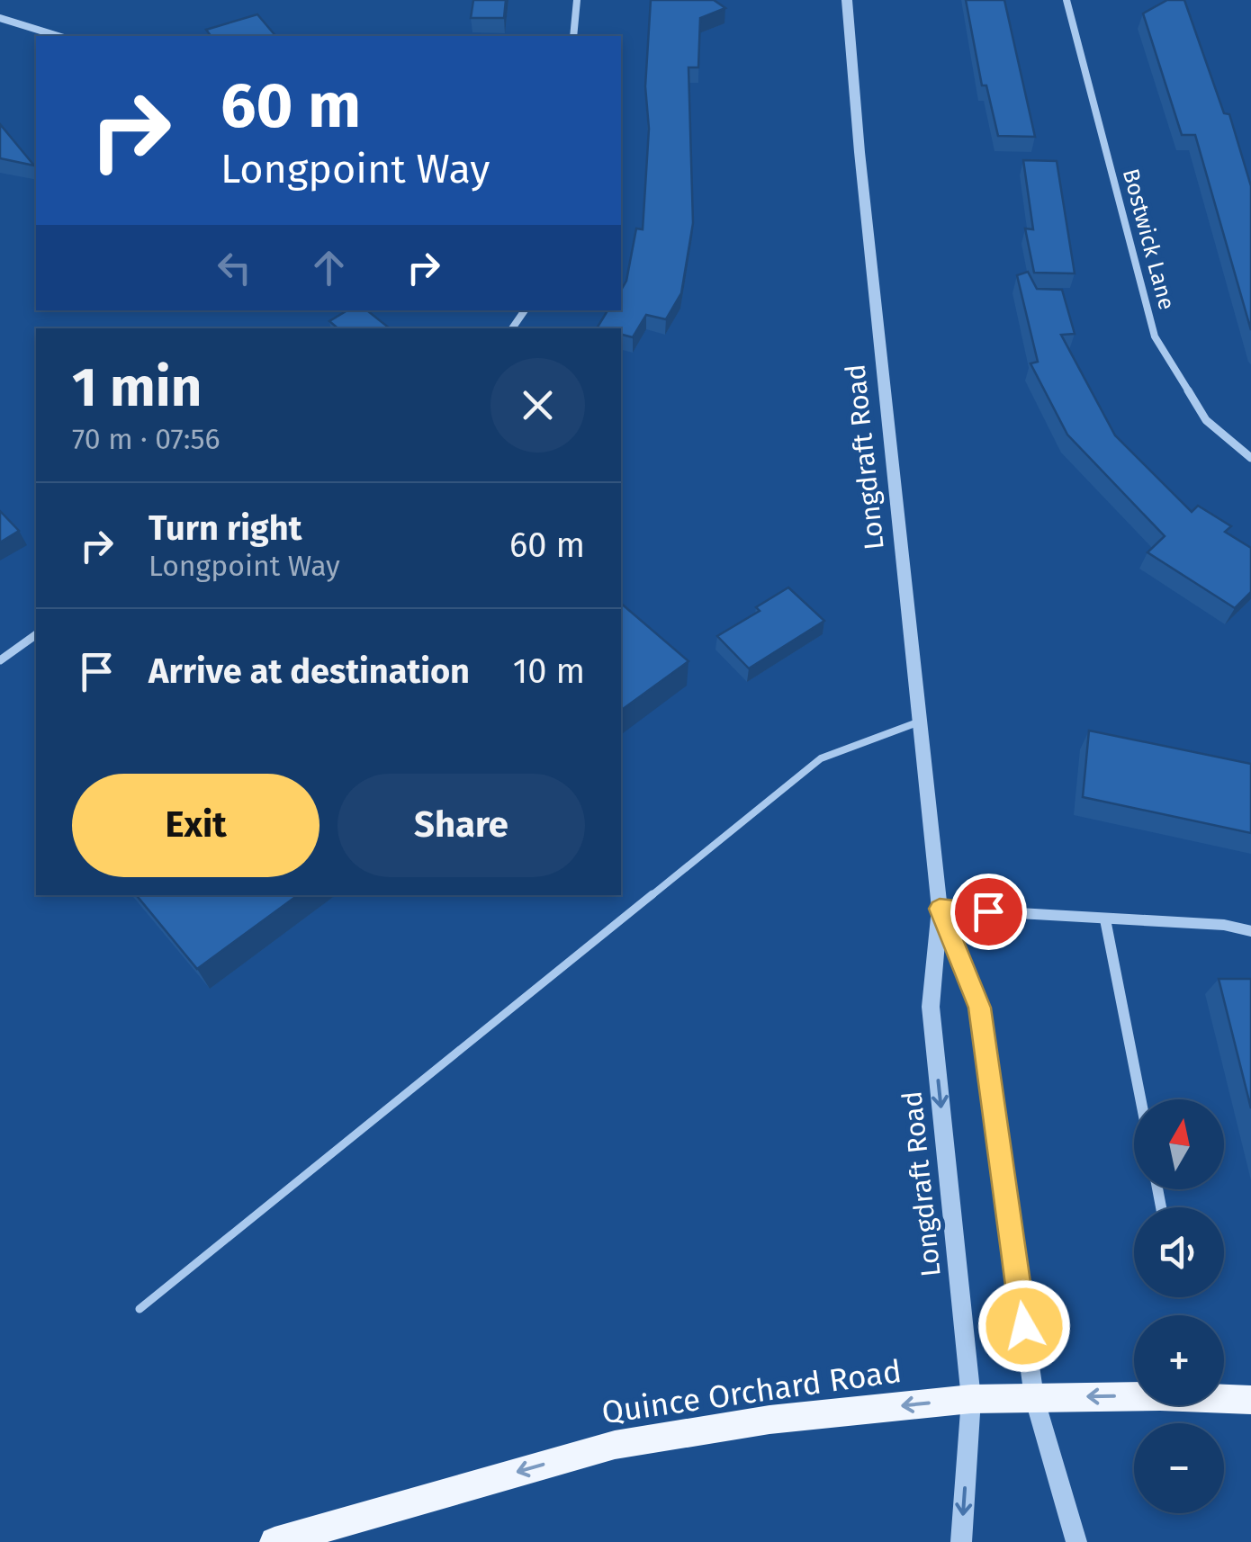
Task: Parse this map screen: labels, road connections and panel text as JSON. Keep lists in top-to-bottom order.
{
  "streets": {
    "main road": ["Quince Orchard Road"],
    "street": ["Bostwick Lane", "Longdraft Road"]
  },
  "crossings": [
    ["Longdraft Road", "Quince Orchard Road"]
  ],
  "one_way": ["Quince Orchard Road"],
  "north": "top",
  "page": {
    "turn": ["60 m", "Longpoint Way"],
    "heading": ["1 min", "70 m · 07:56"],
    "list": [
      {
        "name": "Turn right",
        "note": "Longpoint Way",
        "value": "60 m"
      },
      {
        "name": "Arrive at destination",
        "value": "10 m"
      }
    ],
    "buttons": ["Exit", "Share"],
    "map_buttons": ["+", "−"]
  }
}
